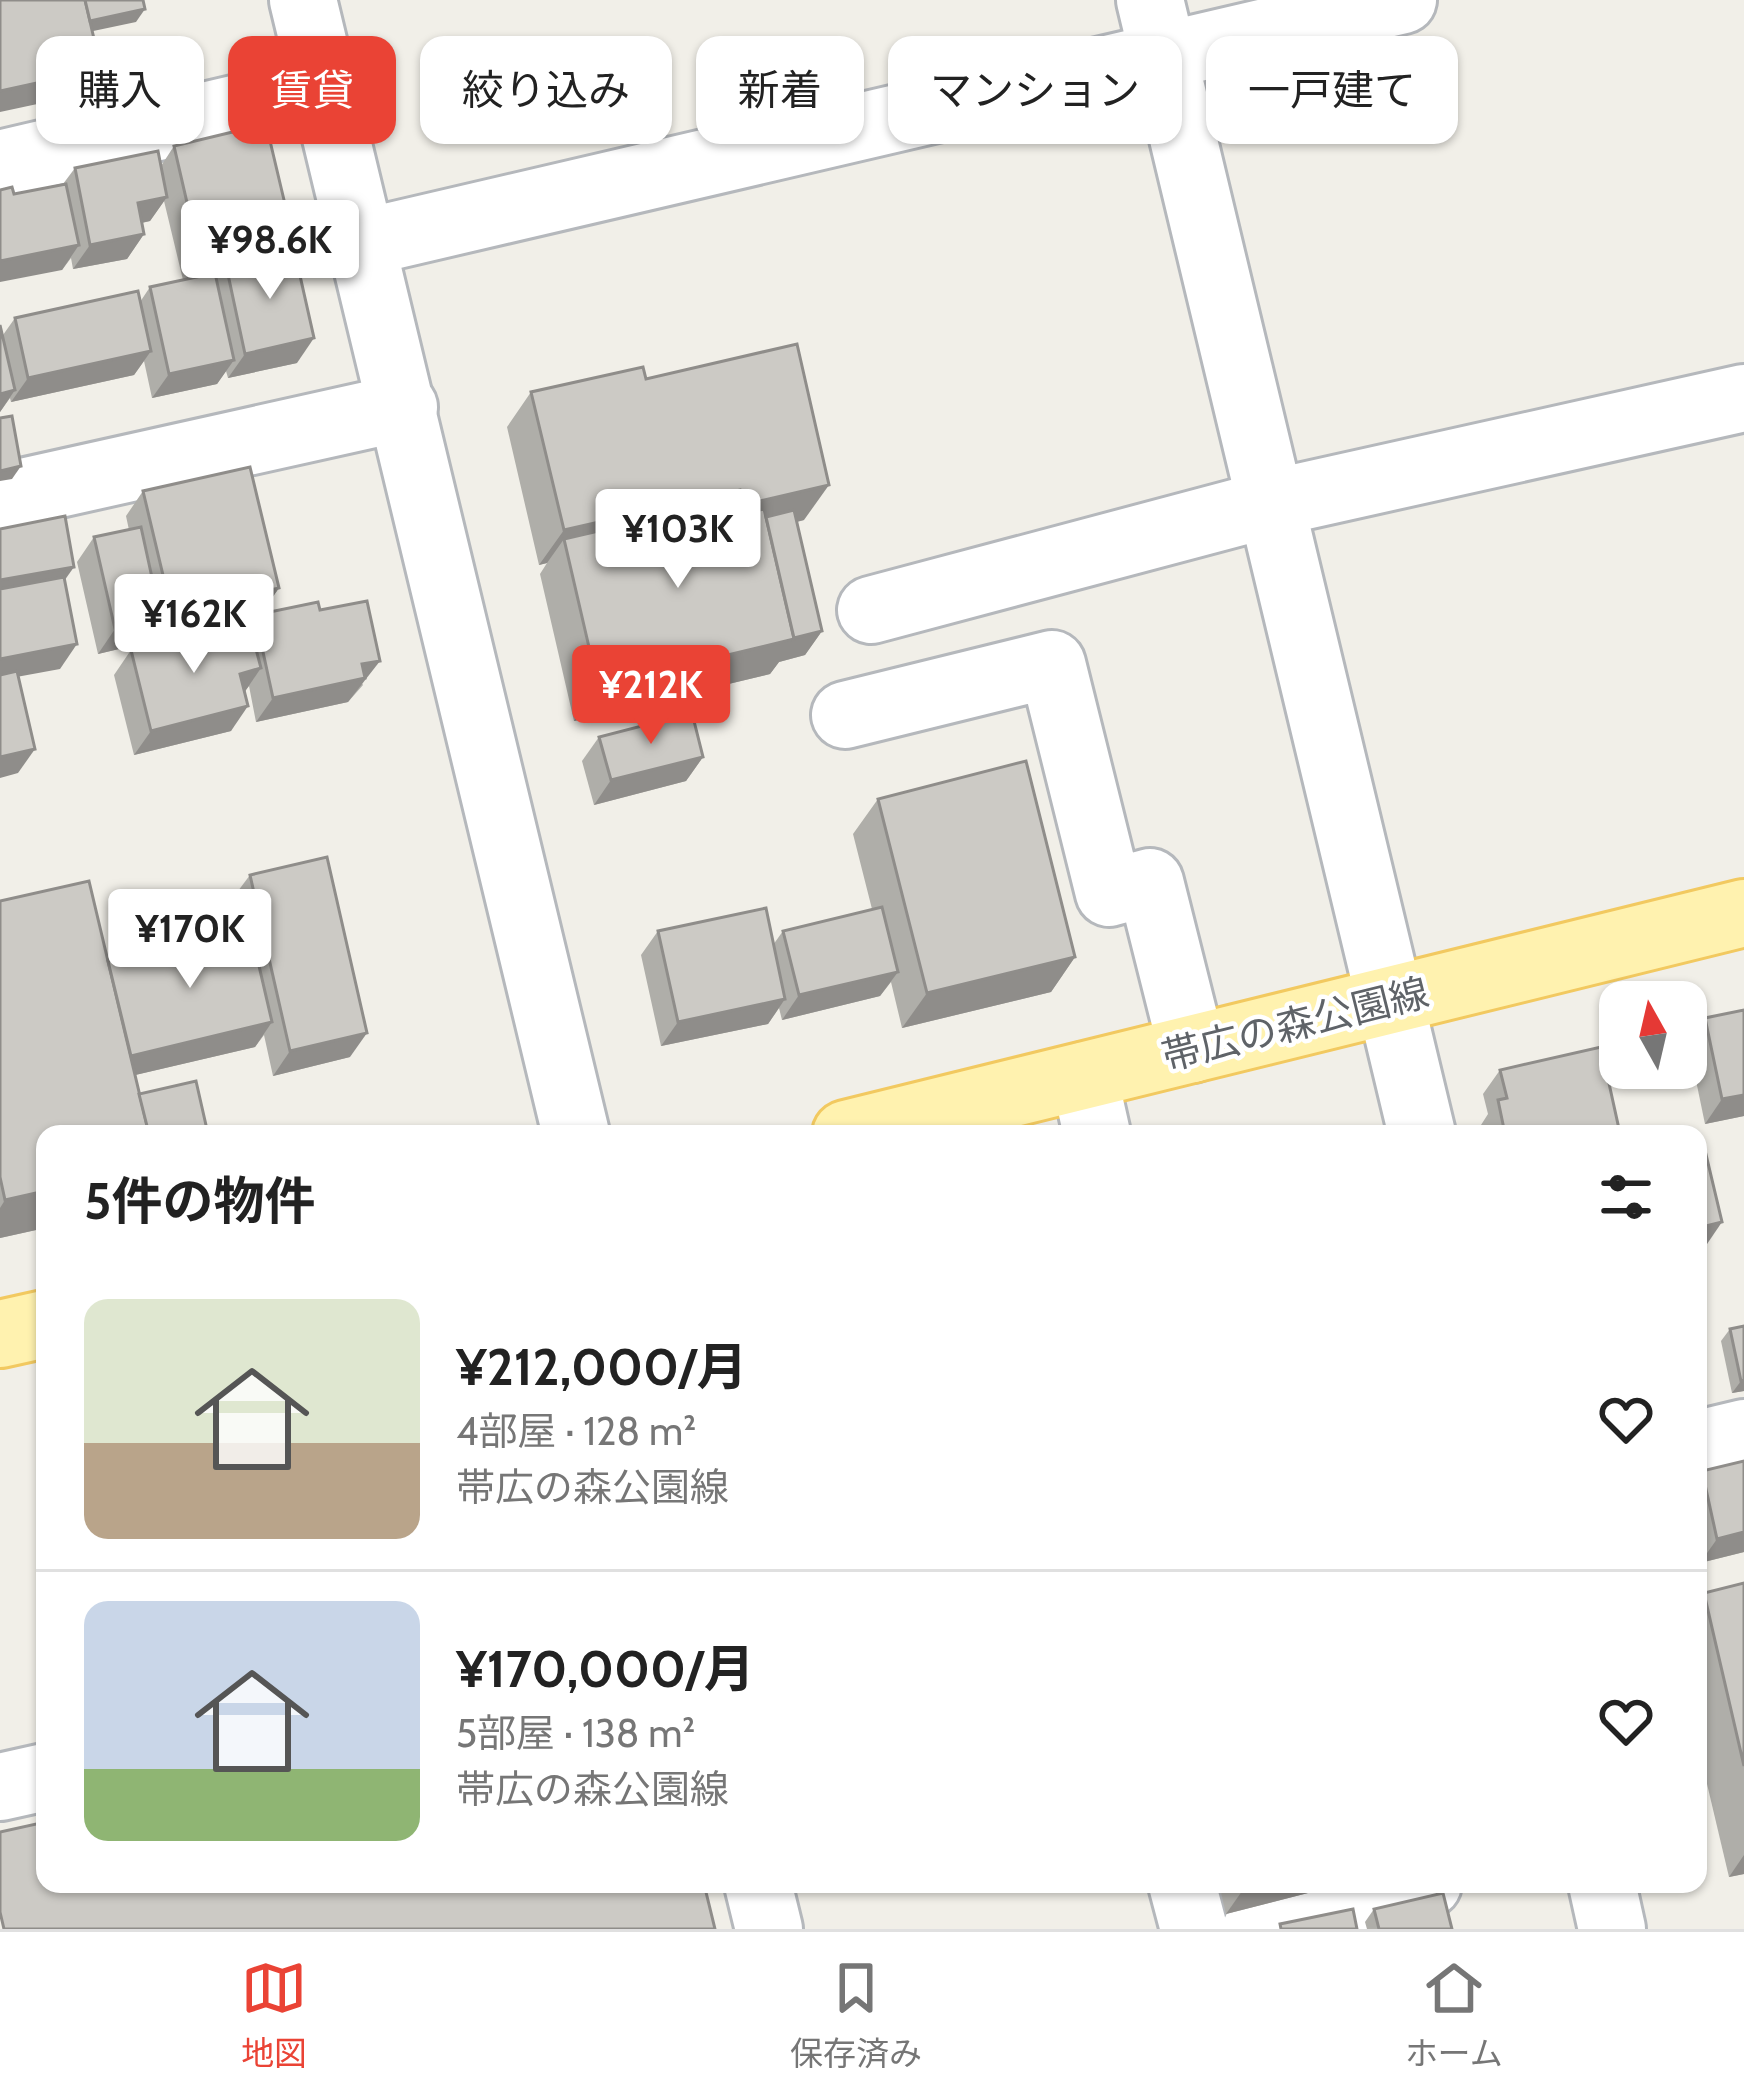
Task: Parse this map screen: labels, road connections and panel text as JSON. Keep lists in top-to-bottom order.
{
  "streets": {
    "main road": ["帯広の森公園線"]
  },
  "north": "top",
  "page": {
    "chip": [
      "購入",
      "賃貸",
      "絞り込み",
      "新着",
      "マンション",
      "一戸建て"
    ],
    "price": [
      "¥98.6K",
      "¥103K",
      "¥162K",
      "¥212K",
      "¥170K"
    ],
    "heading": "5件の物件",
    "list": [
      {
        "name": "¥212,000/月",
        "note": "4部屋 · 128 m² · 帯広の森公園線"
      },
      {
        "name": "¥170,000/月",
        "note": "5部屋 · 138 m² · 帯広の森公園線"
      }
    ],
    "tabs": ["地図", "保存済み", "ホーム"]
  }
}
